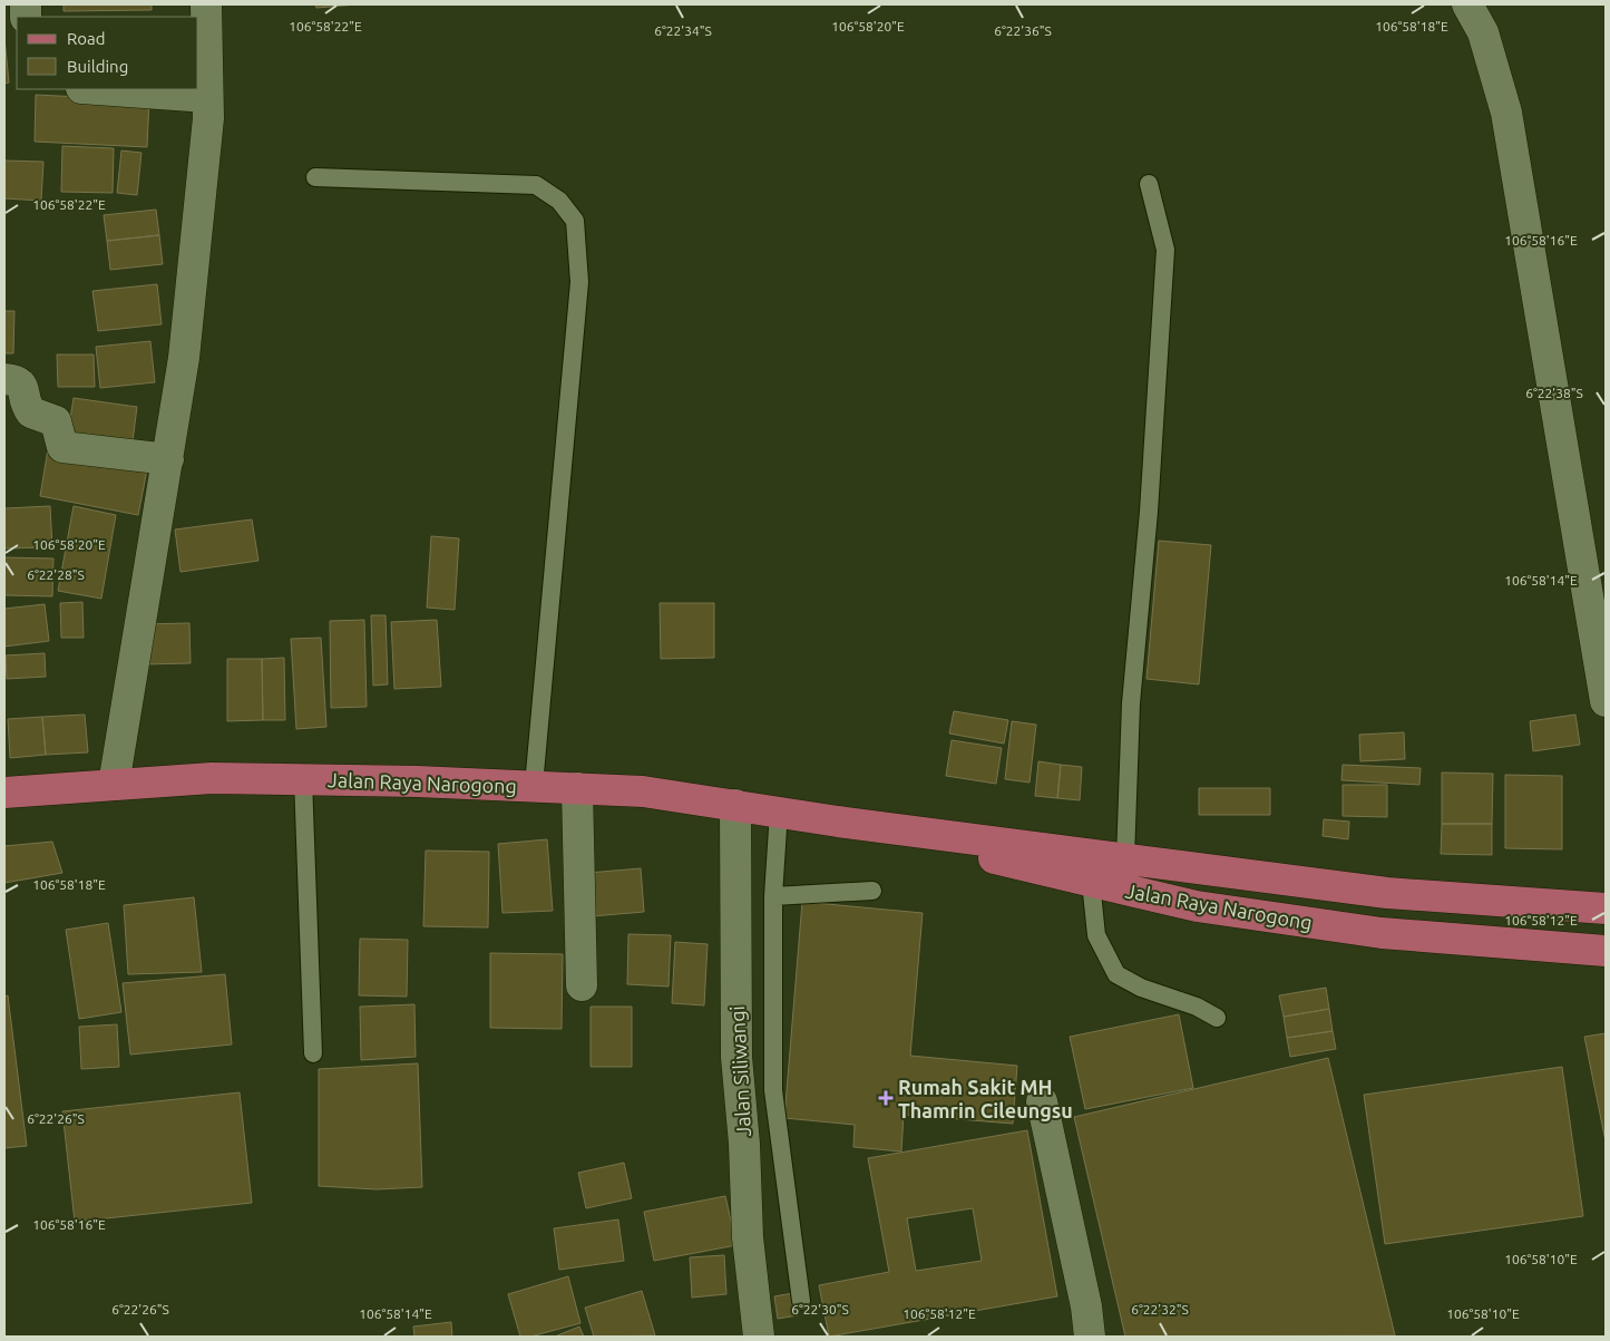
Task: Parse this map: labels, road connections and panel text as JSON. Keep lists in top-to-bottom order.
{
  "streets": {
    "main road": ["Jalan Raya Narogong"],
    "street": ["Jalan Siliwangi"]
  },
  "crossings": [
    ["Jalan Raya Narogong", "Jalan Siliwangi"]
  ],
  "places": {
    "health": ["Rumah Sakit MH Thamrin Cileungsu"]
  },
  "legend": ["Road", "Building"],
  "coordinates": [
    "106°58'22\"E",
    "106°58'20\"E",
    "106°58'18\"E",
    "6°22'34\"S",
    "6°22'36\"S",
    "106°58'16\"E",
    "6°22'38\"S",
    "6°22'28\"S",
    "106°58'14\"E",
    "106°58'12\"E",
    "6°22'26\"S",
    "106°58'10\"E",
    "6°22'30\"S",
    "6°22'32\"S"
  ]
}
